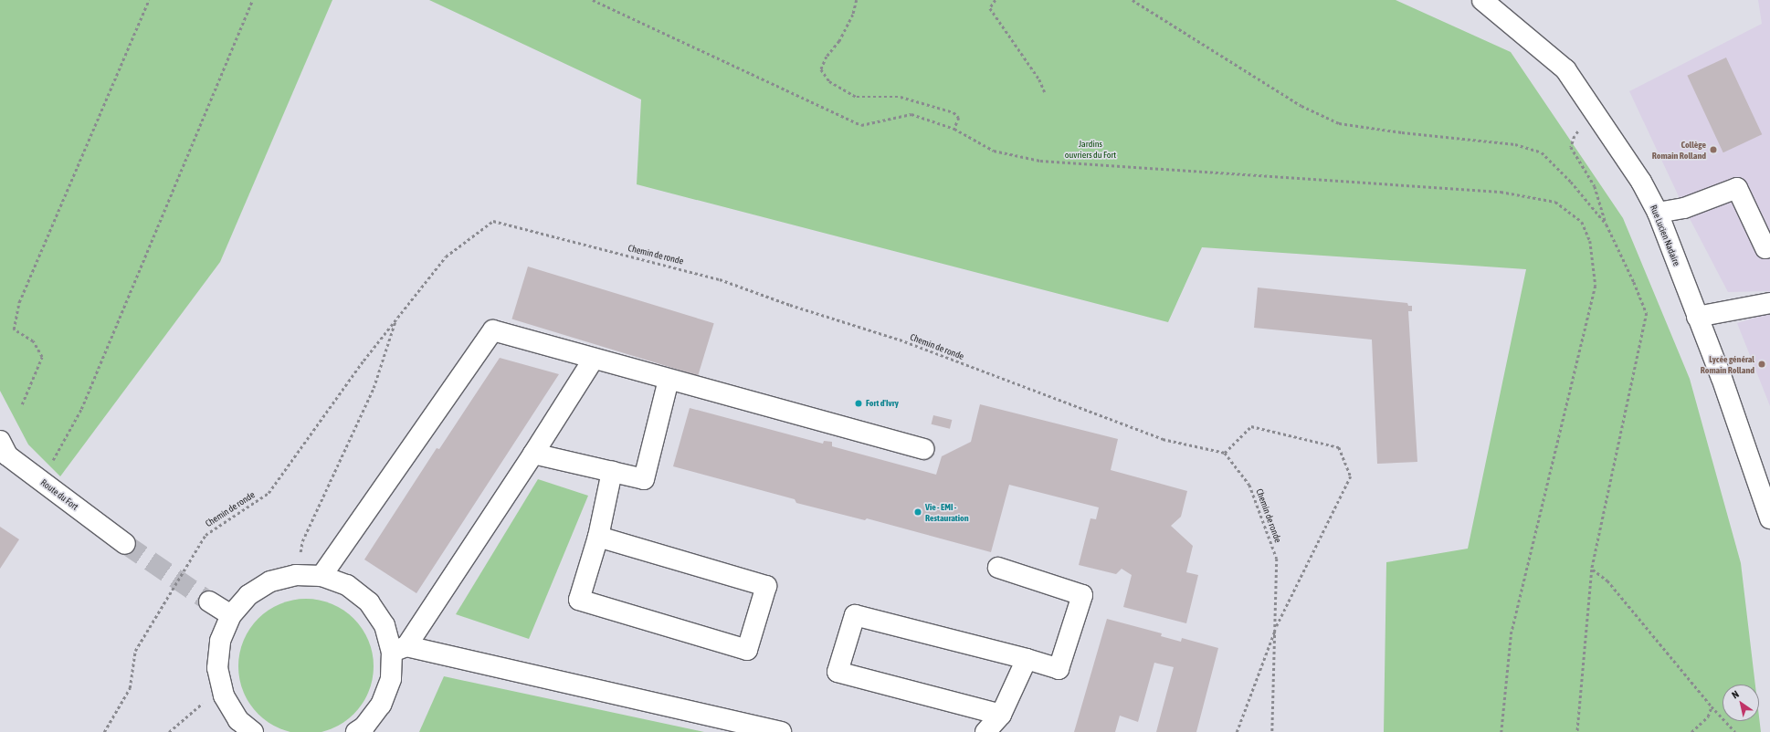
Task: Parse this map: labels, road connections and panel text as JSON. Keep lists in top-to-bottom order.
{
  "streets": {
    "street": ["Rue Lucien Nadaire", "Route du Fort"],
    "path": ["Chemin de ronde"]
  },
  "parks": ["Jardins ouvriers du Fort"],
  "places": [
    "Collège Romain Rolland",
    "Lycée général Romain Rolland",
    "Fort d'Ivry",
    "Vie - EMI - Restauration"
  ],
  "north": "top left"
}
